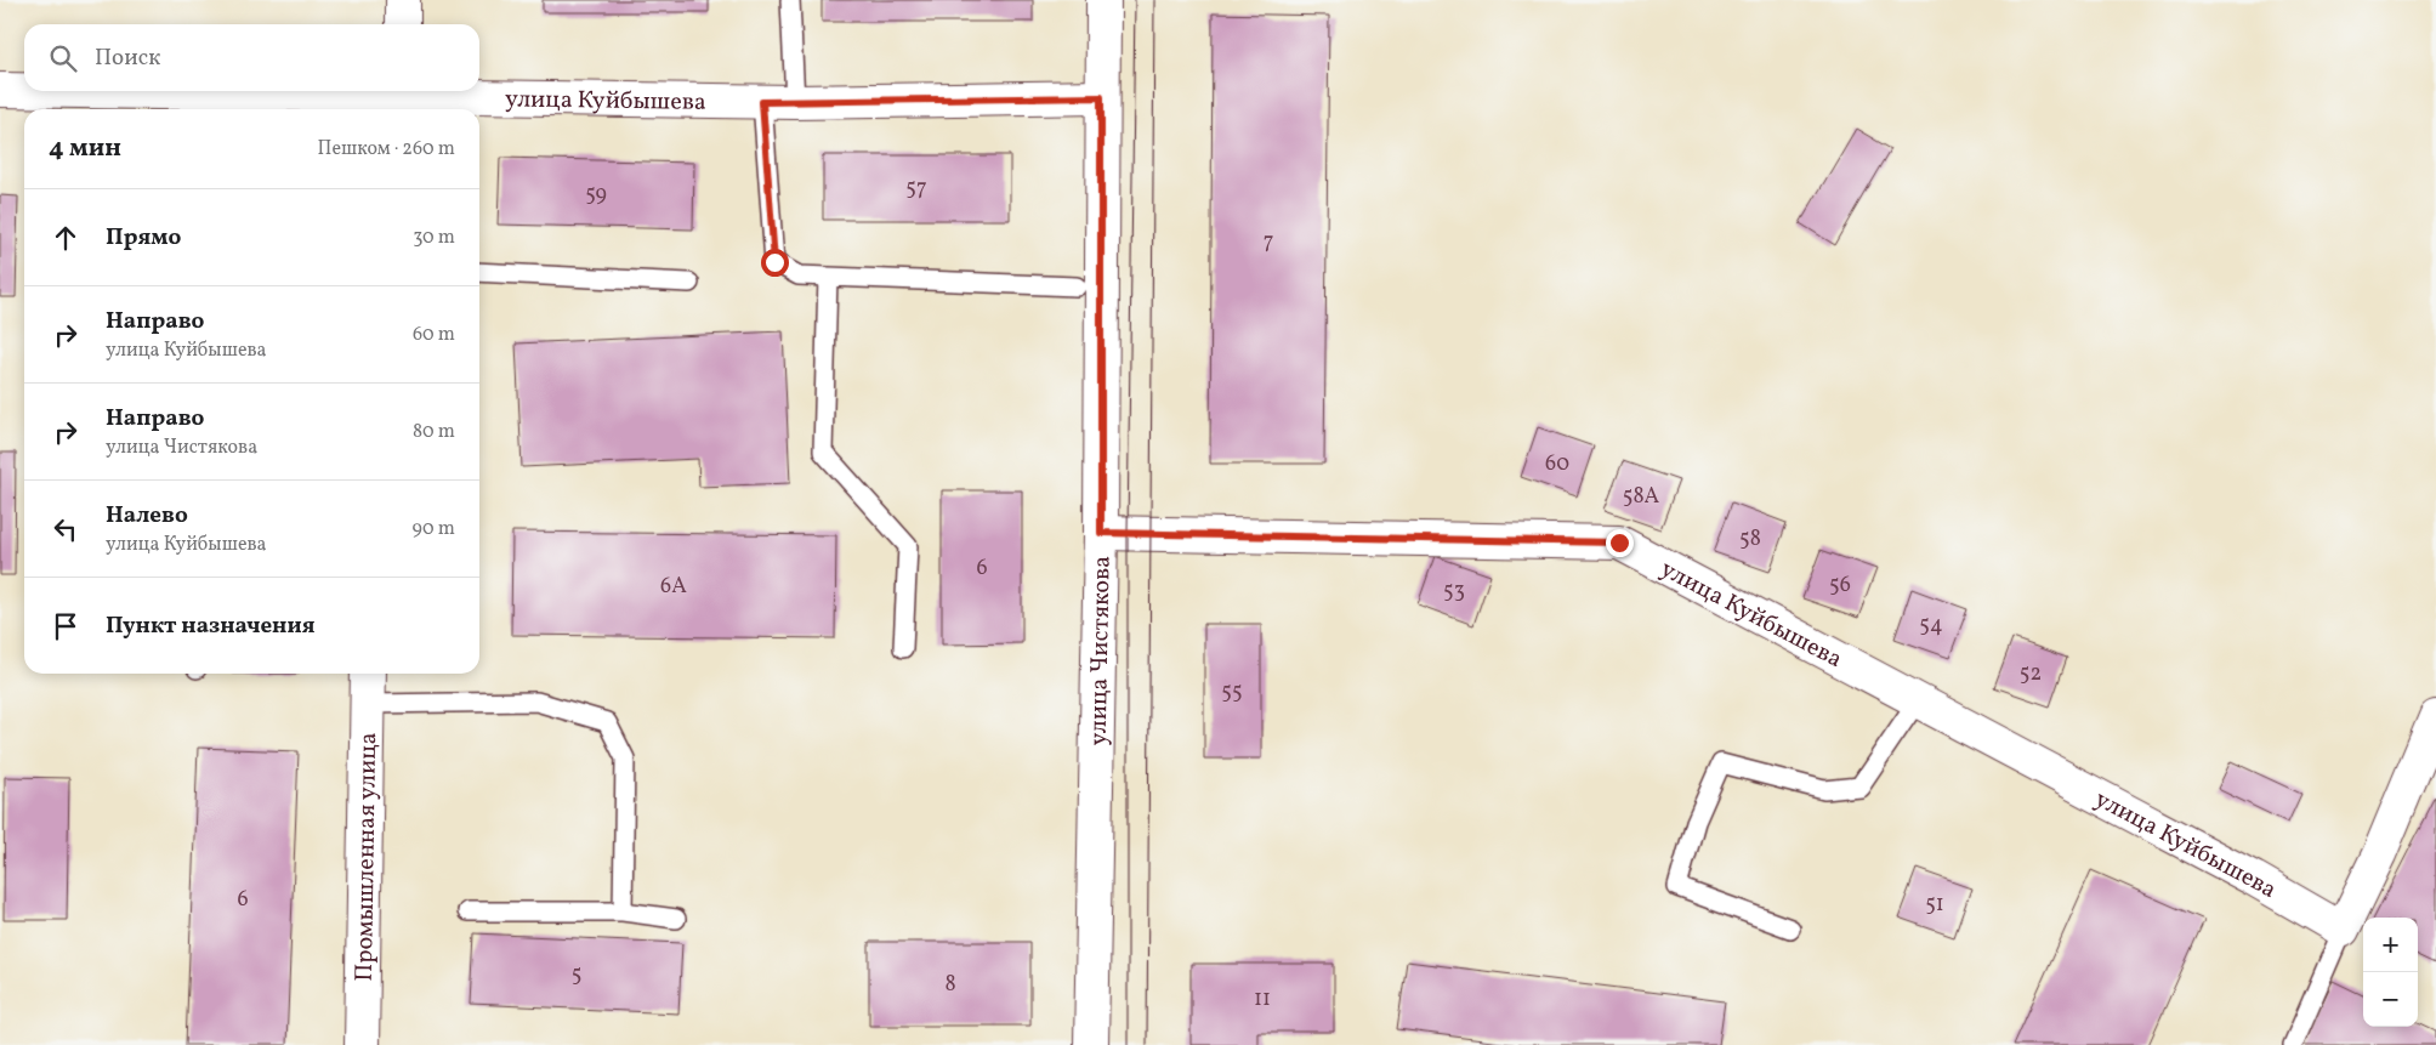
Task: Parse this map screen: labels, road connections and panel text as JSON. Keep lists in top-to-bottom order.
{
  "streets": {
    "street": ["улица Куйбышева", "улица Чистякова", "Промышленная улица"]
  },
  "crossings": [
    ["улица Куйбышева", "улица Чистякова"]
  ],
  "house_numbers": [
    "57",
    "59",
    "7",
    "60",
    "58А",
    "58",
    "6",
    "56",
    "6А",
    "53",
    "54",
    "52",
    "55",
    "6",
    "51",
    "5",
    "8",
    "11"
  ],
  "page": {
    "search": "Поиск",
    "heading": ["4 мин", "Пешком · 260 m"],
    "list": [
      ["Прямо", "30 m"],
      ["Направо", "улица Куйбышева", "60 m"],
      ["Направо", "улица Чистякова", "80 m"],
      ["Налево", "улица Куйбышева", "90 m"],
      "Пункт назначения"
    ],
    "map_buttons": ["+", "−"]
  }
}
